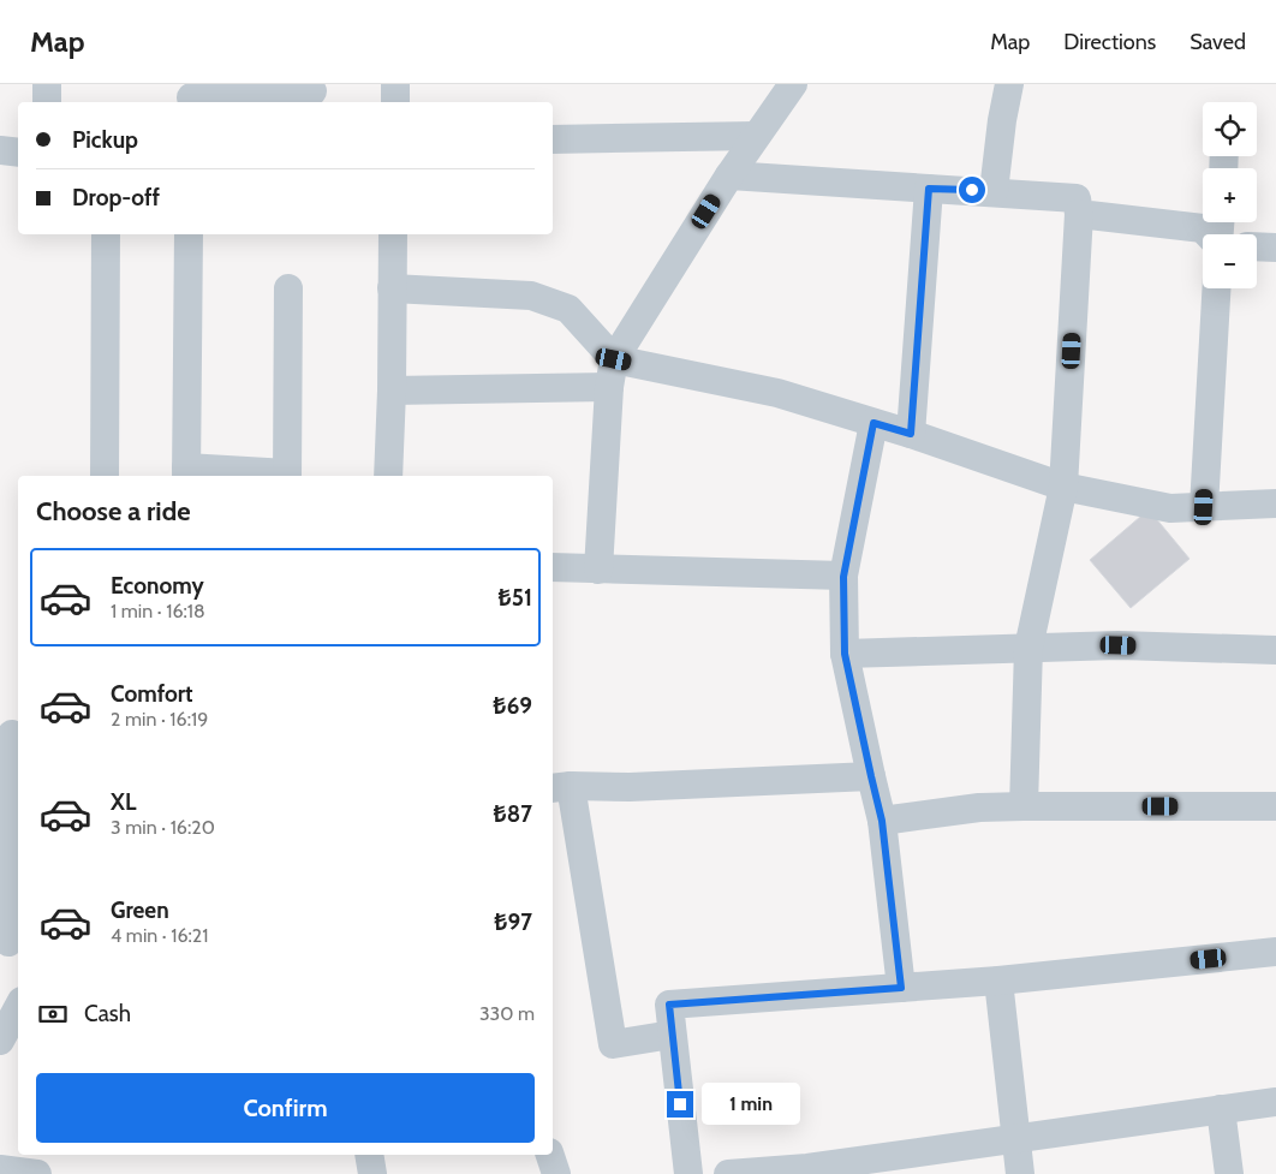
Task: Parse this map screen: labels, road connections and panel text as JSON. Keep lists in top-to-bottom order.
{
  "page": {
    "header": "Map",
    "nav": ["Map", "Directions", "Saved"],
    "map_buttons": ["+", "−"],
    "banner": ["Pickup", "Drop-off"],
    "heading": "Choose a ride",
    "list": [
      {
        "name": "Economy",
        "note": "1 min · 16:18",
        "value": "₺51"
      },
      {
        "name": "Comfort",
        "note": "2 min · 16:19",
        "value": "₺69"
      },
      {
        "name": "XL",
        "note": "3 min · 16:20",
        "value": "₺87"
      },
      {
        "name": "Green",
        "note": "4 min · 16:21",
        "value": "₺97"
      }
    ],
    "pay": ["Cash", "330 m"],
    "buttons": "Confirm",
    "bubble": "1 min"
  }
}
